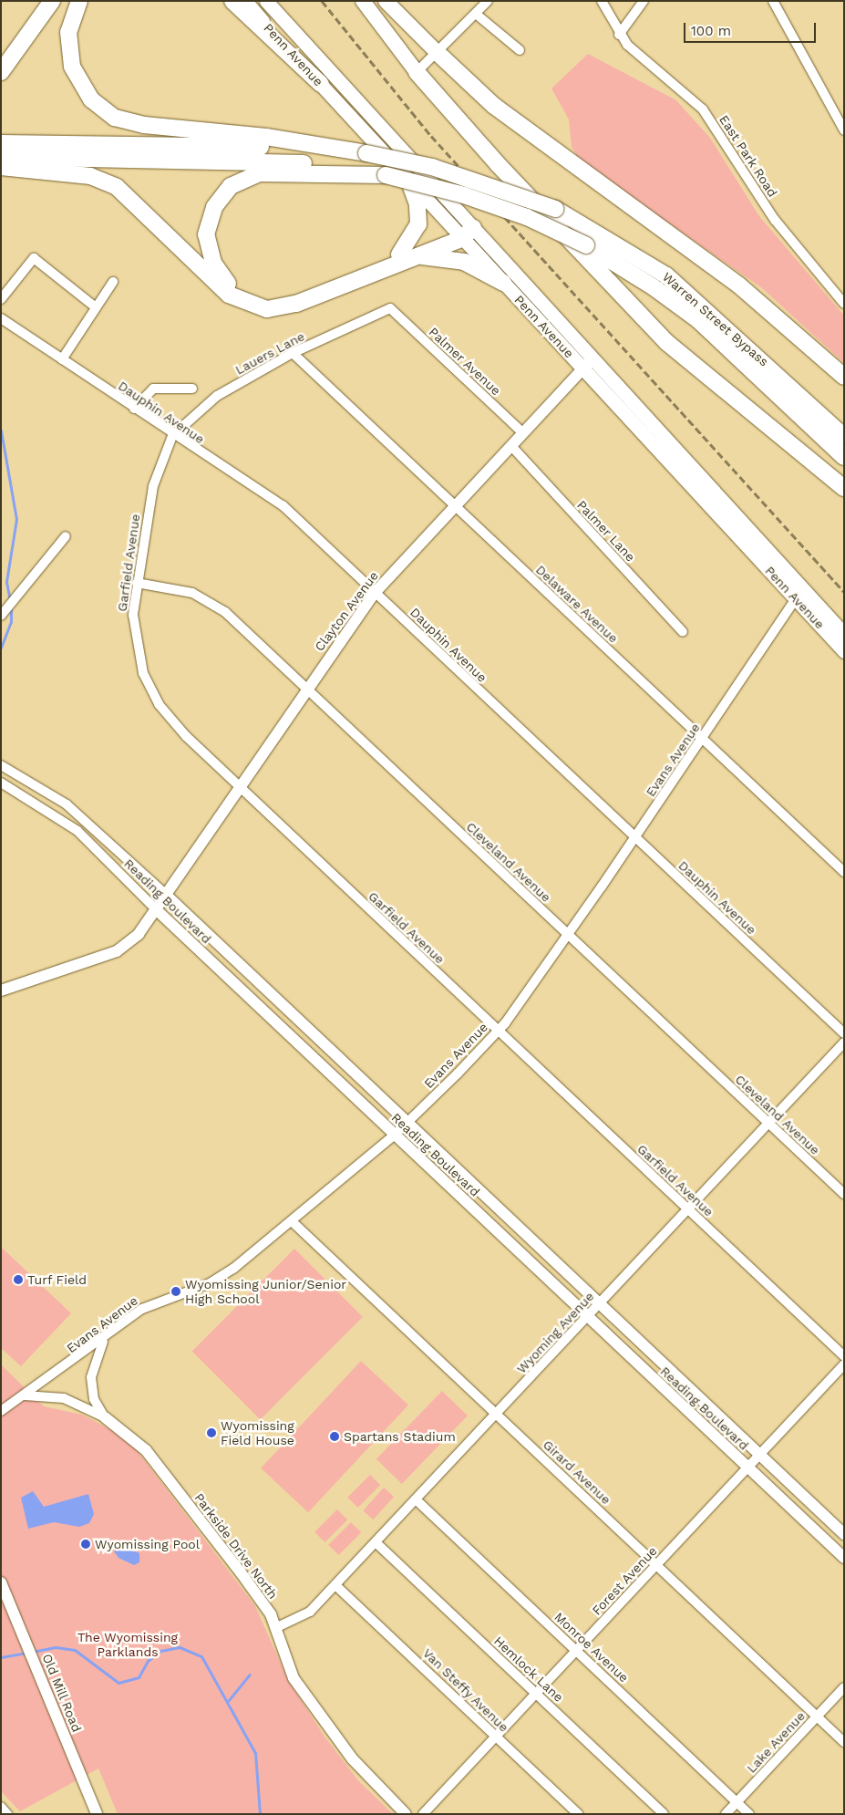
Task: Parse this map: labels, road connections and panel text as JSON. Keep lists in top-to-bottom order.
{
  "streets": {
    "highway": ["Warren Street Bypass"],
    "main road": ["Penn Avenue"],
    "street": [
      "East Park Road",
      "Lauers Lane",
      "Palmer Avenue",
      "Dauphin Avenue",
      "Palmer Lane",
      "Garfield Avenue",
      "Delaware Avenue",
      "Clayton Avenue",
      "Evans Avenue",
      "Cleveland Avenue",
      "Reading Boulevard",
      "Wyoming Avenue",
      "Girard Avenue",
      "Parkside Drive North",
      "Forest Avenue",
      "Monroe Avenue",
      "Hemlock Lane",
      "Van Steffy Avenue",
      "Old Mill Road",
      "Lake Avenue"
    ]
  },
  "crossings": [
    ["Penn Avenue", "Clayton Avenue"],
    ["Penn Avenue", "Evans Avenue"],
    ["Lauers Lane", "Palmer Avenue"],
    ["Lauers Lane", "Dauphin Avenue"],
    ["Lauers Lane", "Garfield Avenue"],
    ["Lauers Lane", "Delaware Avenue"],
    ["Palmer Avenue", "Clayton Avenue"],
    ["Dauphin Avenue", "Garfield Avenue"],
    ["Dauphin Avenue", "Clayton Avenue"],
    ["Dauphin Avenue", "Evans Avenue"],
    ["Palmer Lane", "Clayton Avenue"],
    ["Garfield Avenue", "Clayton Avenue"],
    ["Garfield Avenue", "Evans Avenue"],
    ["Garfield Avenue", "Cleveland Avenue"],
    ["Garfield Avenue", "Wyoming Avenue"],
    ["Delaware Avenue", "Clayton Avenue"],
    ["Delaware Avenue", "Evans Avenue"],
    ["Clayton Avenue", "Cleveland Avenue"],
    ["Clayton Avenue", "Reading Boulevard"],
    ["Evans Avenue", "Cleveland Avenue"],
    ["Evans Avenue", "Reading Boulevard"],
    ["Evans Avenue", "Girard Avenue"],
    ["Evans Avenue", "Parkside Drive North"],
    ["Cleveland Avenue", "Wyoming Avenue"],
    ["Reading Boulevard", "Wyoming Avenue"],
    ["Reading Boulevard", "Forest Avenue"],
    ["Wyoming Avenue", "Girard Avenue"],
    ["Wyoming Avenue", "Parkside Drive North"],
    ["Wyoming Avenue", "Monroe Avenue"],
    ["Wyoming Avenue", "Hemlock Lane"],
    ["Wyoming Avenue", "Van Steffy Avenue"],
    ["Girard Avenue", "Forest Avenue"],
    ["Girard Avenue", "Lake Avenue"],
    ["Forest Avenue", "Monroe Avenue"],
    ["Forest Avenue", "Hemlock Lane"],
    ["Forest Avenue", "Van Steffy Avenue"],
    ["Monroe Avenue", "Lake Avenue"]
  ],
  "parks": ["The Wyomissing Parklands"],
  "places": [
    "Turf Field",
    "Wyomissing Junior/Senior High School",
    "Wyomissing Field House",
    "Spartans Stadium",
    "Wyomissing Pool"
  ],
  "scale_bar": "100 m"
}
